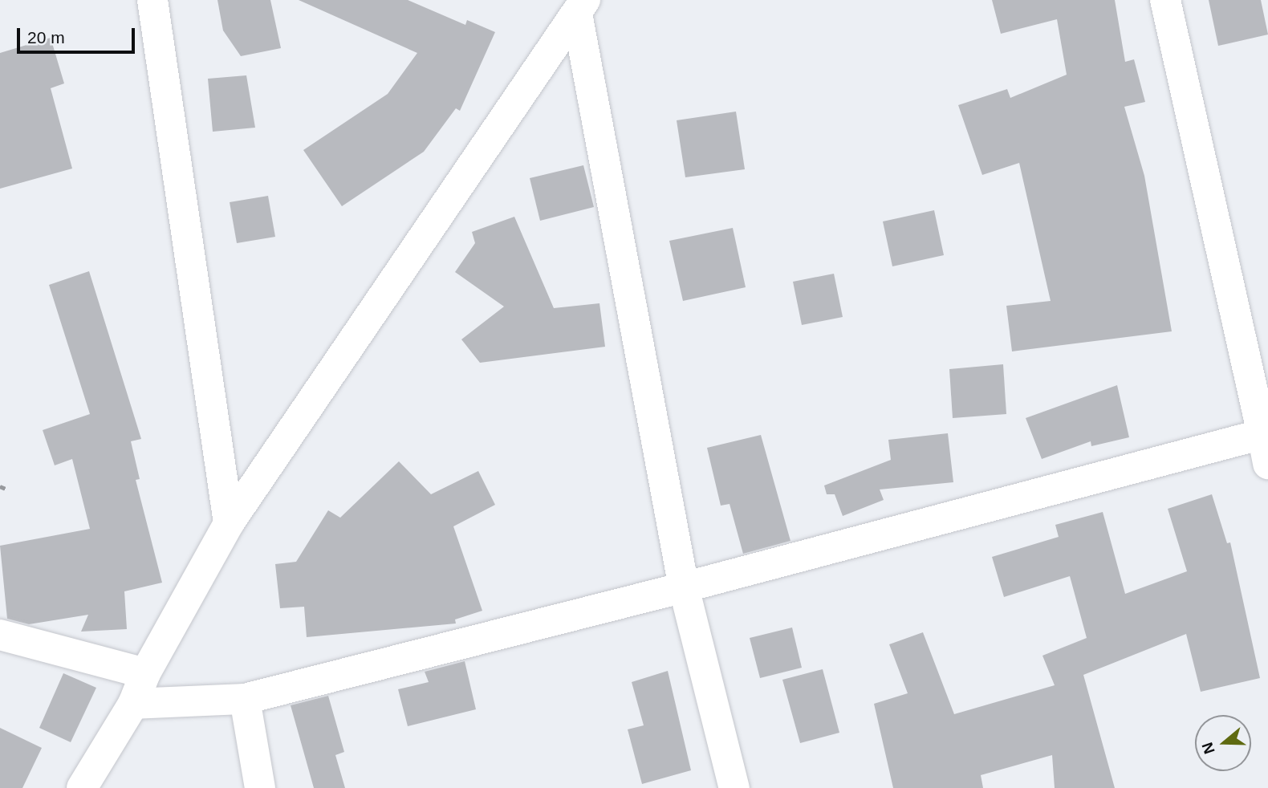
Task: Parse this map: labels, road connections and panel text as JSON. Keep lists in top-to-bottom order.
{
  "scale_bar": "20 m",
  "north": "left"
}
